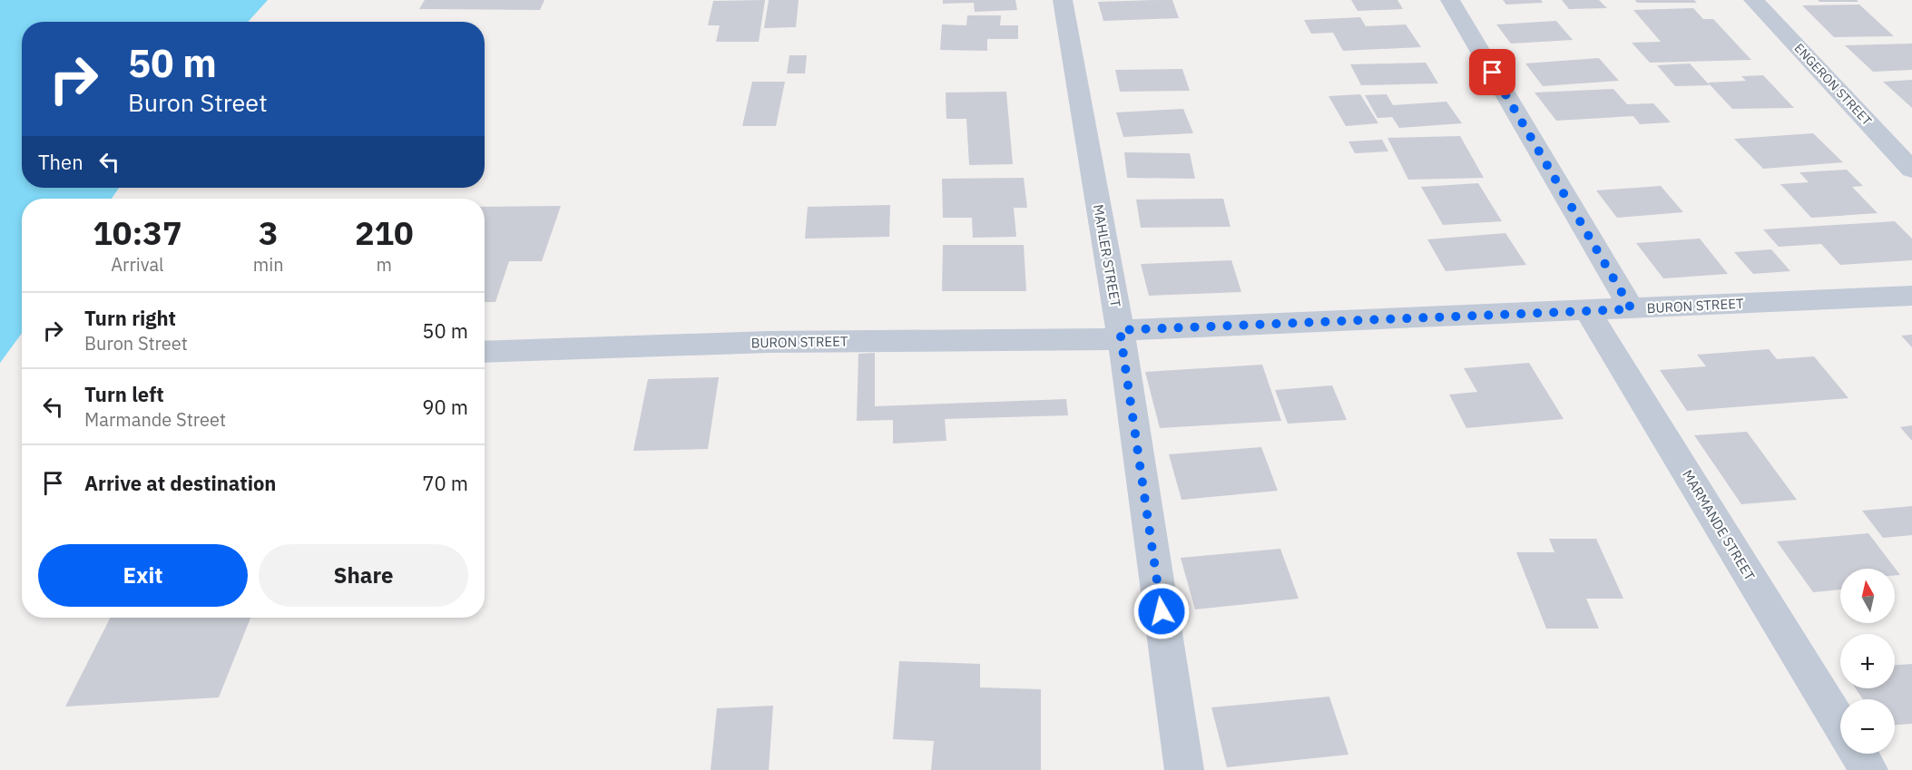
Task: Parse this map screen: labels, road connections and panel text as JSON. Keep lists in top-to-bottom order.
{
  "streets": {
    "street": [
      "ENGERON STREET",
      "MAHLER STREET",
      "BURON STREET",
      "MARMANDE STREET"
    ]
  },
  "crossings": [
    ["MAHLER STREET", "BURON STREET"],
    ["BURON STREET", "MARMANDE STREET"]
  ],
  "north": "top",
  "page": {
    "turn": ["50 m", "Buron Street"],
    "then": "Then",
    "eta": [
      "10:37",
      "Arrival",
      "3",
      "min",
      "210",
      "m"
    ],
    "list": [
      {
        "name": "Turn right",
        "note": "Buron Street",
        "value": "50 m"
      },
      {
        "name": "Turn left",
        "note": "Marmande Street",
        "value": "90 m"
      },
      {
        "name": "Arrive at destination",
        "value": "70 m"
      }
    ],
    "buttons": ["Exit", "Share"],
    "map_buttons": ["+", "−"]
  }
}
